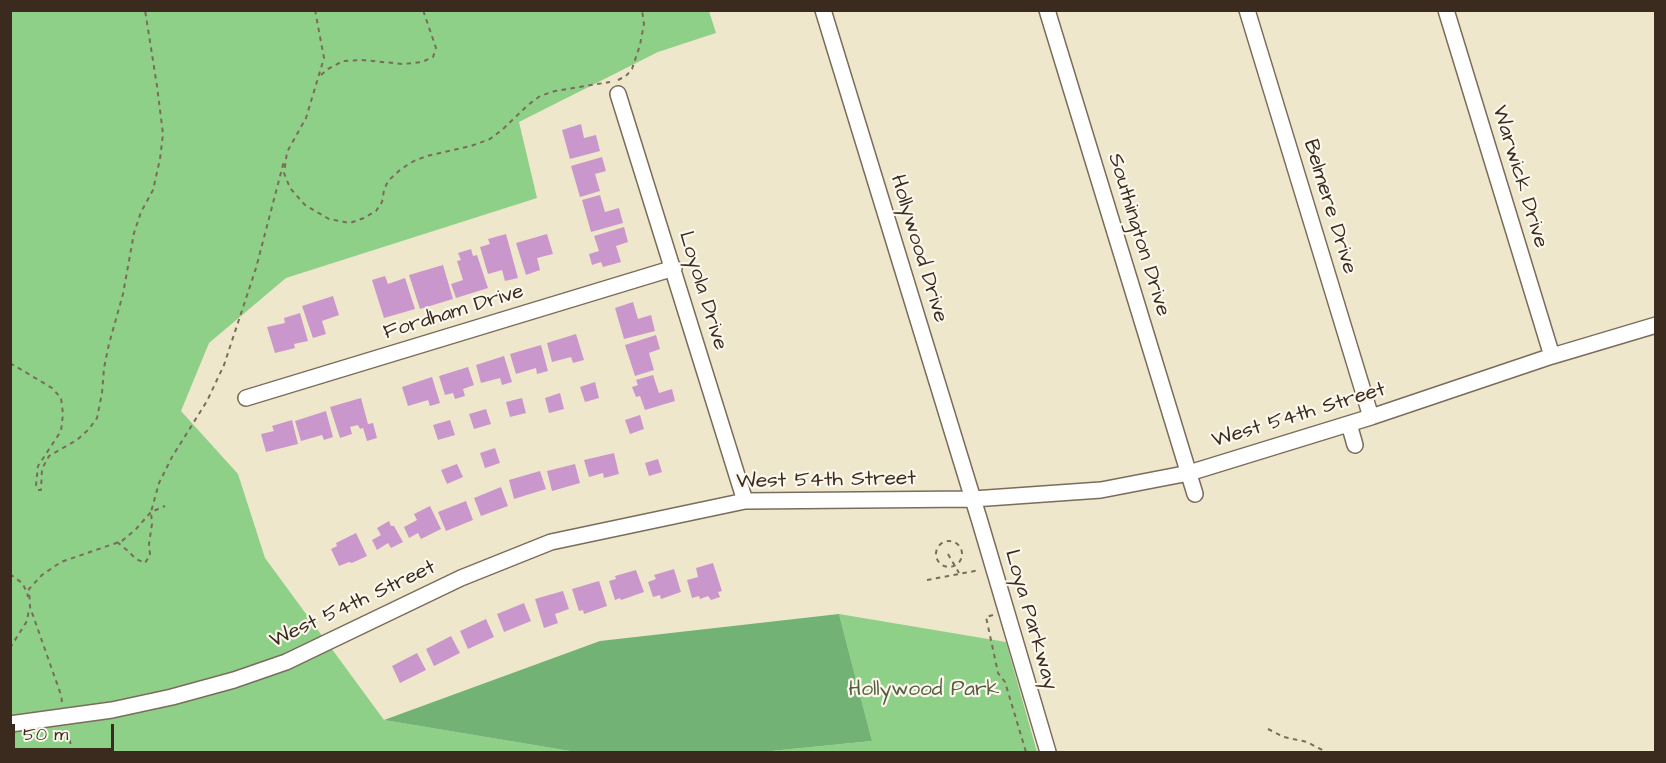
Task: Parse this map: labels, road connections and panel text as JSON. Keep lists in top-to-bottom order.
{
  "streets": {
    "street": [
      "Warwick Drive",
      "Belmere Drive",
      "Southington Drive",
      "Hollywood Drive",
      "Loyola Drive",
      "Fordham Drive",
      "West 54th Street",
      "Loya Parkway"
    ]
  },
  "crossings": [
    ["Warwick Drive", "West 54th Street"],
    ["Belmere Drive", "West 54th Street"],
    ["Southington Drive", "West 54th Street"],
    ["Hollywood Drive", "West 54th Street"],
    ["Hollywood Drive", "Loya Parkway"],
    ["Loyola Drive", "Fordham Drive"],
    ["Loyola Drive", "West 54th Street"],
    ["West 54th Street", "Loya Parkway"]
  ],
  "parks": ["Hollywood Park"],
  "scale_bar": "50 m"
}
